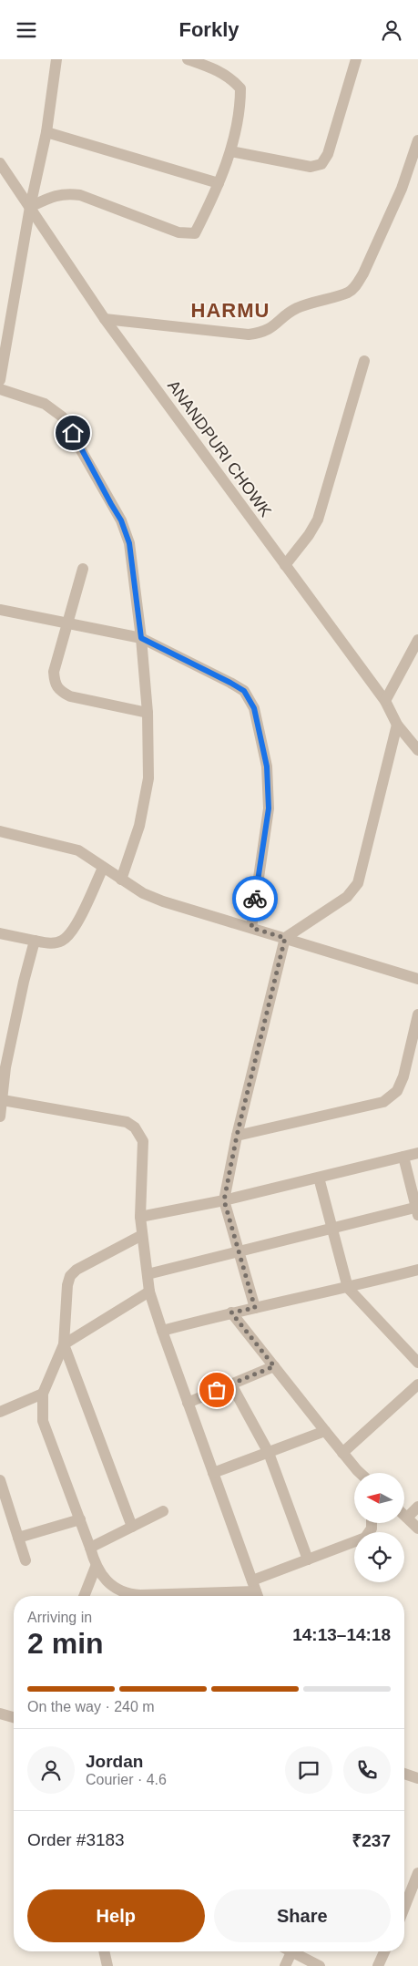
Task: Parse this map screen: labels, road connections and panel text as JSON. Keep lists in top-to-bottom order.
{
  "streets": {
    "street": ["ANANDPURI CHOWK"]
  },
  "districts": ["HARMU"],
  "north": "left",
  "page": {
    "header": "Forkly",
    "heading": ["2 min", "Arriving in", "14:13–14:18"],
    "panel": [
      "Jordan",
      "Courier · 4.6",
      "Order #3183",
      "₹237"
    ],
    "bar": "On the way · 240 m",
    "buttons": ["Help", "Share"]
  }
}
